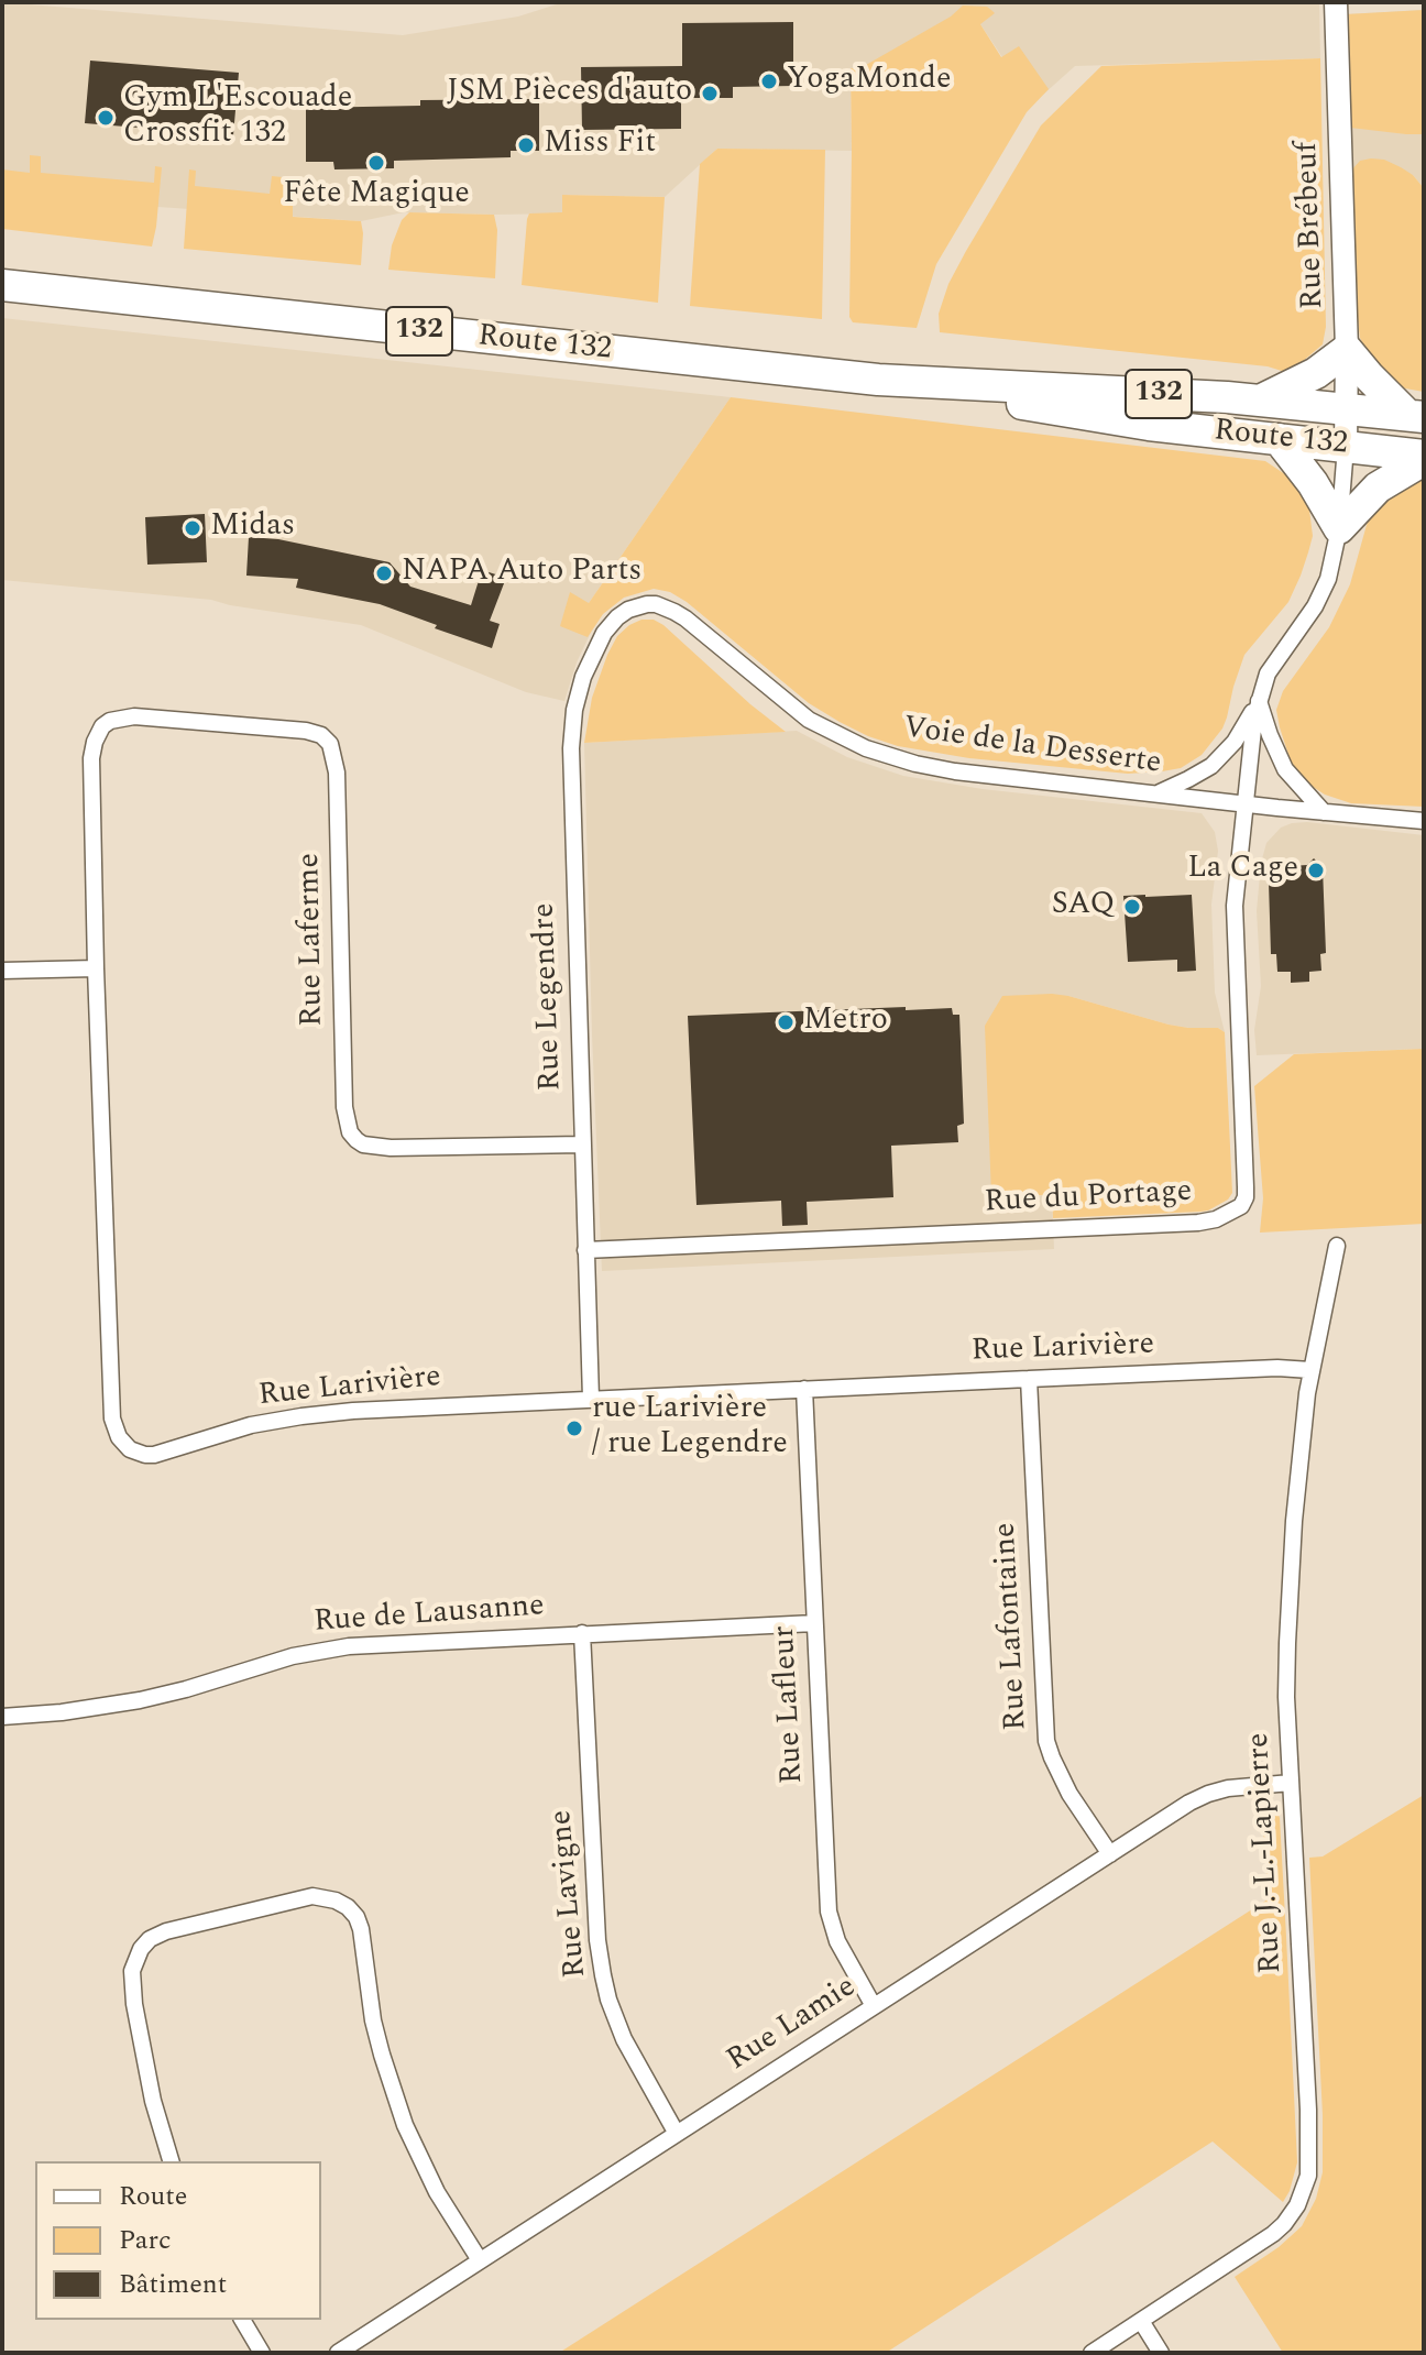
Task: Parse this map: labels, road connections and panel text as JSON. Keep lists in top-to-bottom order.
{
  "streets": {
    "highway": ["132", "Route 132"],
    "street": [
      "Rue Brébeuf",
      "Voie de la Desserte",
      "Rue Laferme",
      "Rue Legendre",
      "Rue du Portage",
      "Rue Larivière",
      "Rue de Lausanne",
      "Rue Lafontaine",
      "Rue Lafleur",
      "Rue J.-L.-Lapierre",
      "Rue Lavigne",
      "Rue Lamie"
    ]
  },
  "crossings": [
    ["Rue Brébeuf", "Route 132"],
    ["Rue Brébeuf", "Rue du Portage"],
    ["Route 132", "Rue du Portage"],
    ["Voie de la Desserte", "Rue Legendre"],
    ["Voie de la Desserte", "Rue du Portage"],
    ["Rue Laferme", "Rue Legendre"],
    ["Rue Laferme", "Rue Larivière"],
    ["Rue Legendre", "Rue du Portage"],
    ["Rue Legendre", "Rue Larivière"],
    ["Rue Larivière", "Rue Lafontaine"],
    ["Rue Larivière", "Rue Lafleur"],
    ["Rue Larivière", "Rue J.-L.-Lapierre"],
    ["Rue de Lausanne", "Rue Lafleur"],
    ["Rue de Lausanne", "Rue Lavigne"],
    ["Rue Lafontaine", "Rue Lamie"],
    ["Rue Lafleur", "Rue Lamie"],
    ["Rue J.-L.-Lapierre", "Rue Lamie"],
    ["Rue Lavigne", "Rue Lamie"]
  ],
  "places": [
    "YogaMonde",
    "JSM Pièces d'auto",
    "Gym L'Escouade Crossfit 132",
    "Miss Fit",
    "Fête Magique",
    "Midas",
    "NAPA Auto Parts",
    "La Cage",
    "SAQ",
    "Metro",
    "rue Larivière / rue Legendre"
  ],
  "legend": ["Route", "Parc", "Bâtiment"]
}
